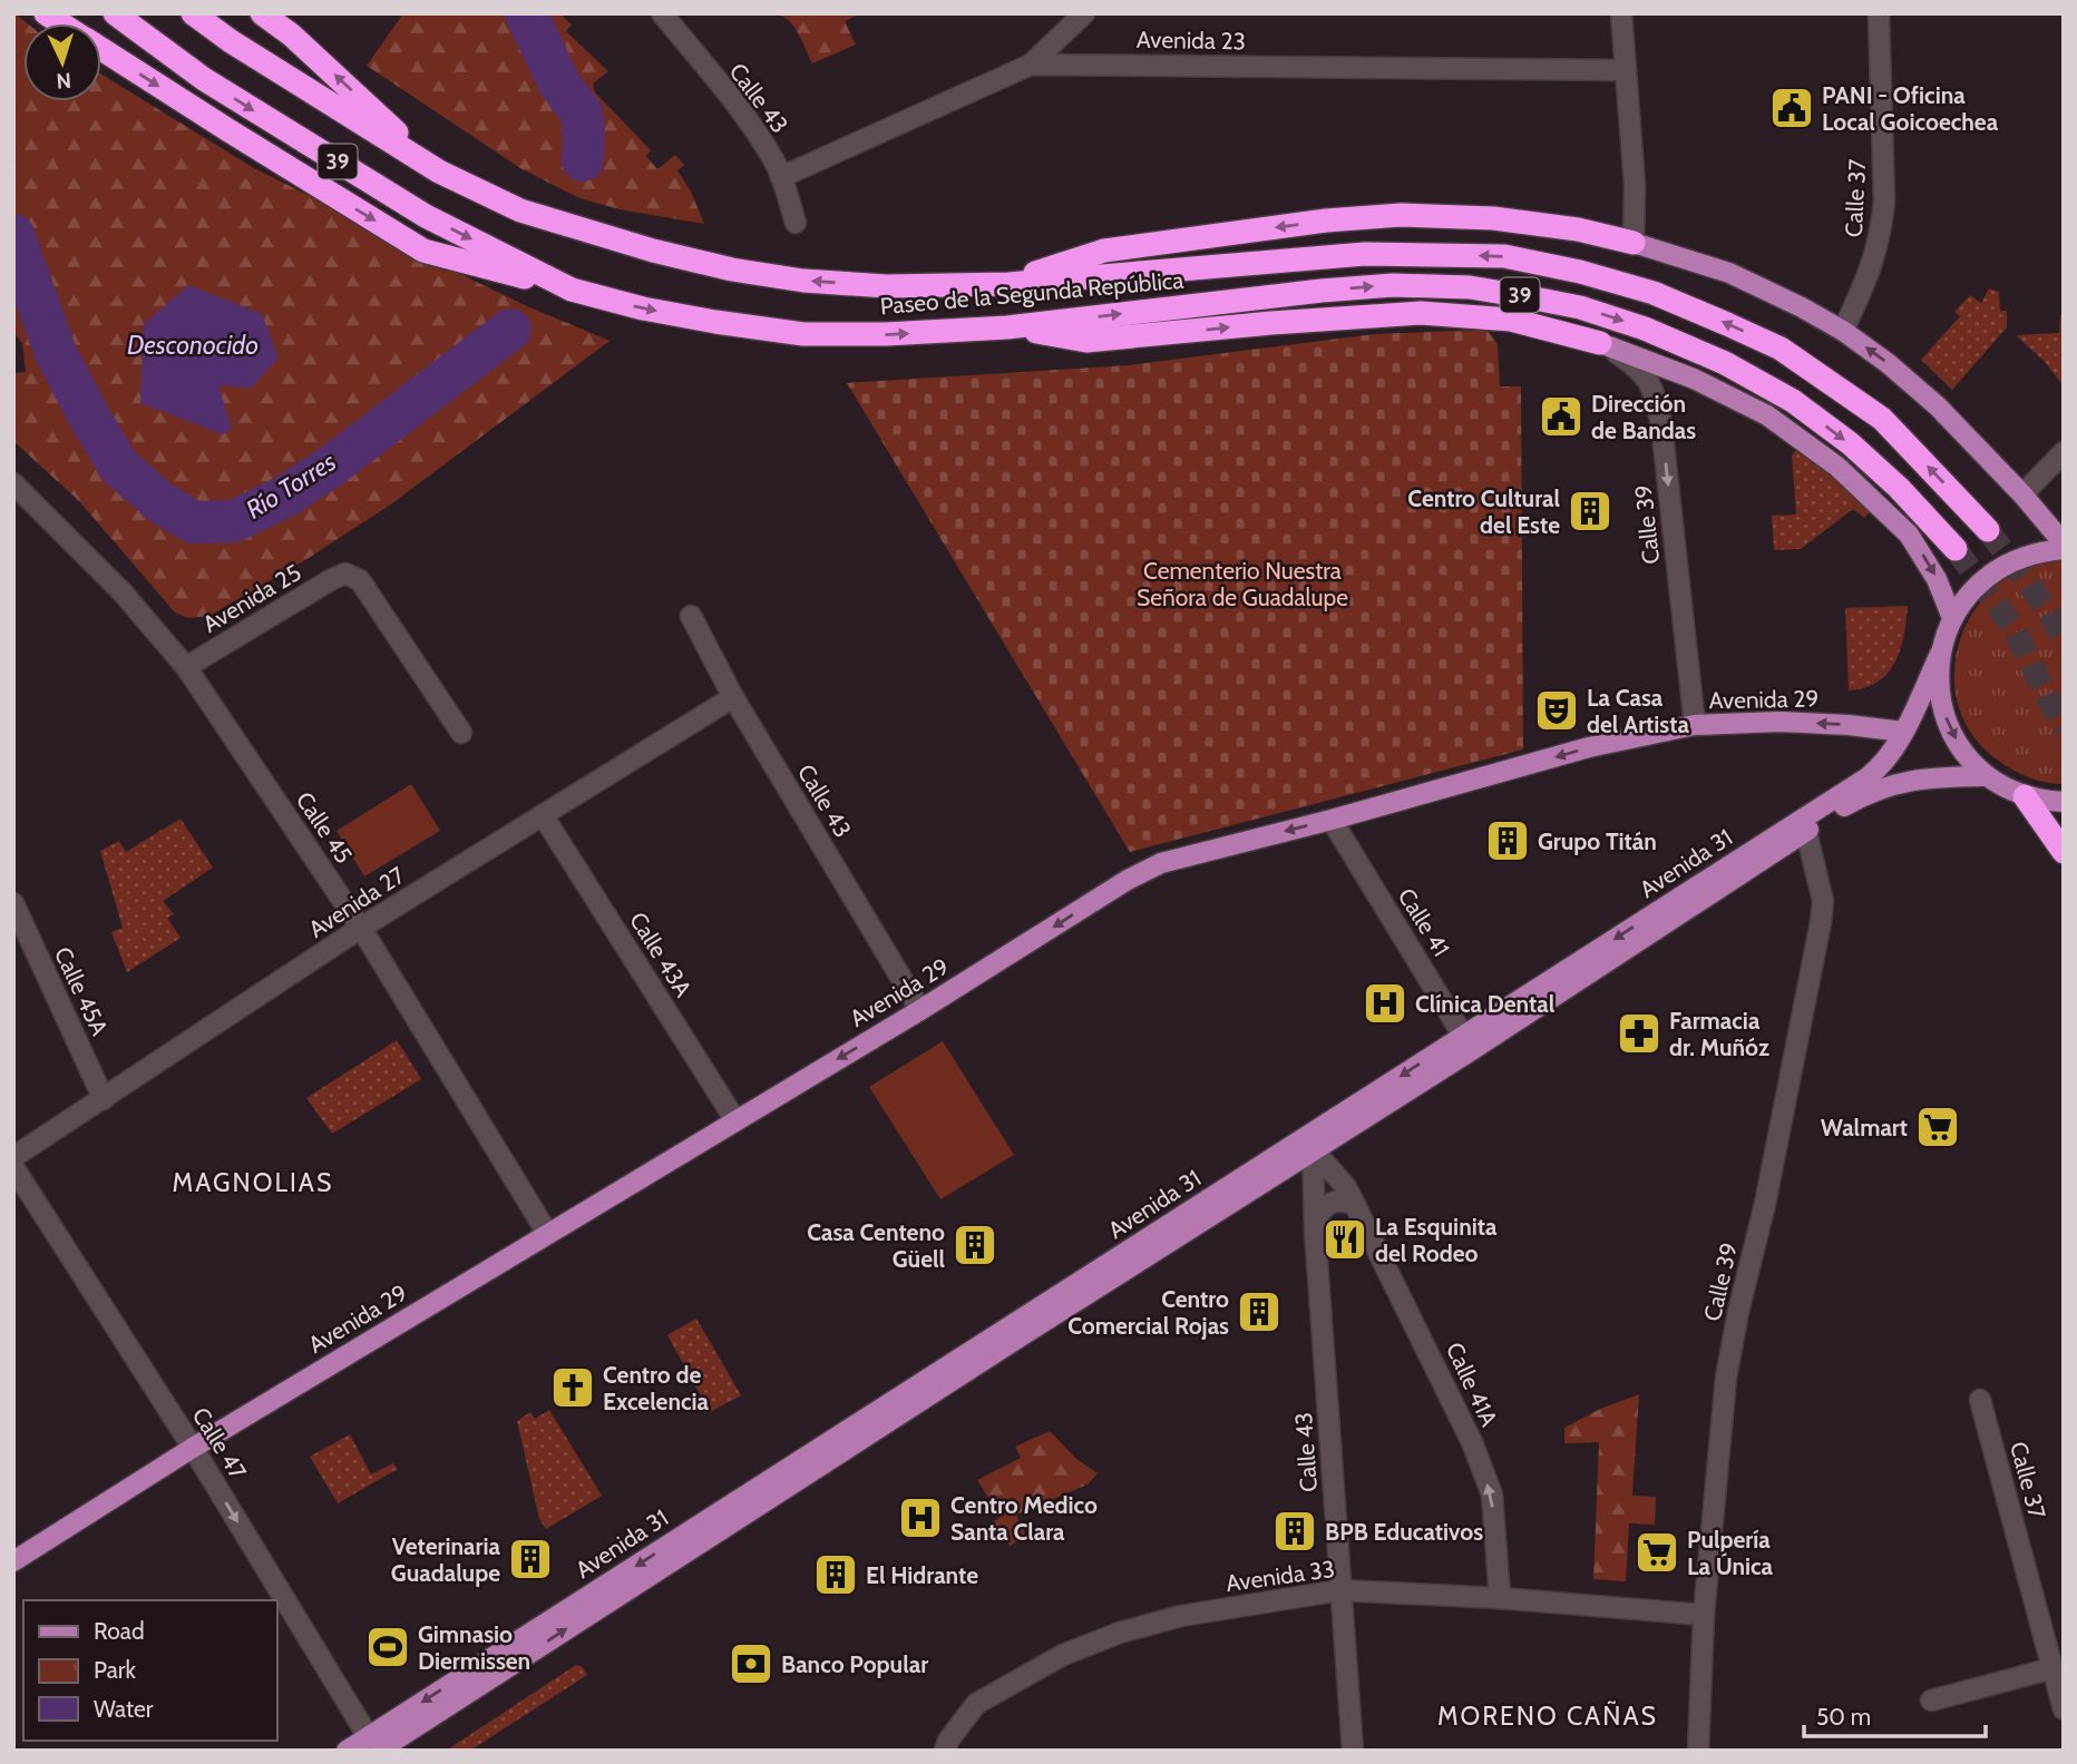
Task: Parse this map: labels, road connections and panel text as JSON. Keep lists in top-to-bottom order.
{
  "streets": {
    "highway": ["39", "Paseo de la Segunda República"],
    "main road": ["Avenida 29", "Avenida 31"],
    "street": [
      "Avenida 23",
      "Calle 43",
      "Calle 37",
      "Calle 39",
      "Avenida 25",
      "Calle 45",
      "Avenida 27",
      "Calle 41",
      "Calle 43A",
      "Calle 45A",
      "Calle 41A",
      "Calle 47",
      "Avenida 33"
    ]
  },
  "crossings": [
    ["Avenida 23", "Calle 43"],
    ["Calle 43", "Avenida 29"],
    ["Calle 43", "Avenida 31"],
    ["Calle 43", "Avenida 27"],
    ["Calle 43", "Calle 41A"],
    ["Calle 43", "Avenida 33"],
    ["Calle 39", "Avenida 29"],
    ["Calle 39", "Avenida 31"],
    ["Calle 39", "Avenida 33"],
    ["Avenida 25", "Calle 45"],
    ["Avenida 29", "Calle 45"],
    ["Avenida 29", "Avenida 31"],
    ["Avenida 29", "Calle 41"],
    ["Avenida 29", "Calle 43A"],
    ["Avenida 29", "Calle 47"],
    ["Calle 45", "Avenida 27"],
    ["Avenida 31", "Calle 41"],
    ["Avenida 31", "Calle 41A"],
    ["Avenida 31", "Calle 47"],
    ["Avenida 27", "Calle 43A"],
    ["Avenida 27", "Calle 45A"],
    ["Calle 41A", "Avenida 33"]
  ],
  "one_way": ["Avenida 29", "Calle 41A", "Calle 47"],
  "districts": ["MAGNOLIAS", "MORENO CAÑAS"],
  "water": ["Desconocido", "Río Torres"],
  "parks": ["Cementerio Nuestra Señora de Guadalupe"],
  "places": {
    "public building": ["PANI - Oficina Local Goicoechea", "Dirección de Bandas"],
    "building": [
      "Centro Cultural del Este",
      "Grupo Titán",
      "Casa Centeno Güell",
      "Centro Comercial Rojas",
      "BPB Educativos",
      "Veterinaria Guadalupe",
      "El Hidrante"
    ],
    "theatre": ["La Casa del Artista"],
    "hospital": ["Clínica Dental", "Centro Medico Santa Clara"],
    "pharmacy": ["Farmacia dr. Muñóz"],
    "supermarket": ["Walmart", "Pulpería La Única"],
    "restaurant": ["La Esquinita del Rodeo"],
    "church": ["Centro de Excelencia"],
    "sports": ["Gimnasio Diermissen"],
    "bank": ["Banco Popular"]
  },
  "legend": ["Road", "Park", "Water"],
  "scale_bar": "50 m",
  "north": "bottom"
}
